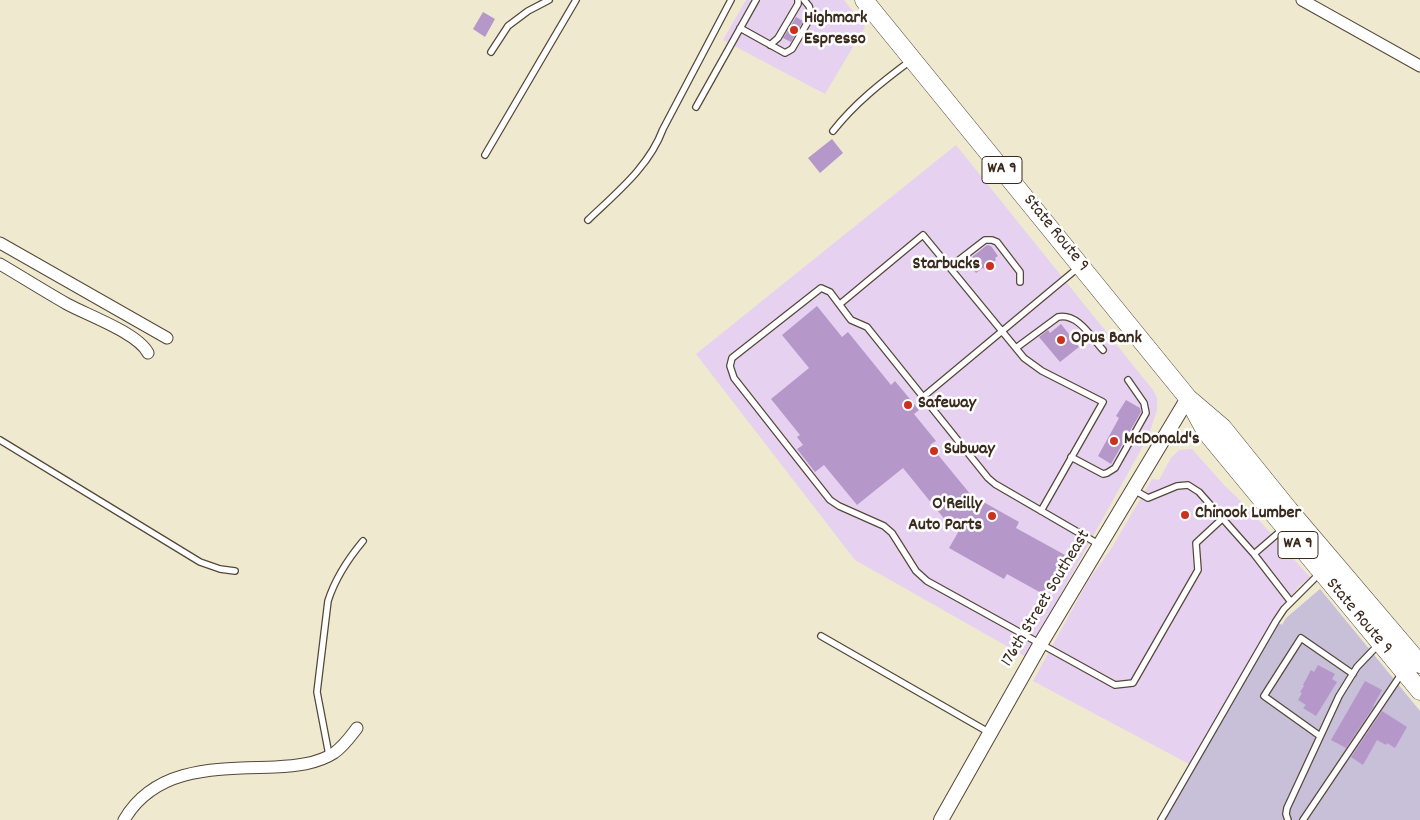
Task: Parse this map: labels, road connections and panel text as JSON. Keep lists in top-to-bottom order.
{
  "streets": {
    "main road": ["WA 9", "State Route 9"],
    "street": ["176th Street Southeast"]
  },
  "crossings": [
    ["State Route 9", "176th Street Southeast"]
  ],
  "places": [
    "Highmark Espresso",
    "Starbucks",
    "Opus Bank",
    "Safeway",
    "McDonald's",
    "Subway",
    "Chinook Lumber",
    "O'Reilly Auto Parts"
  ]
}
